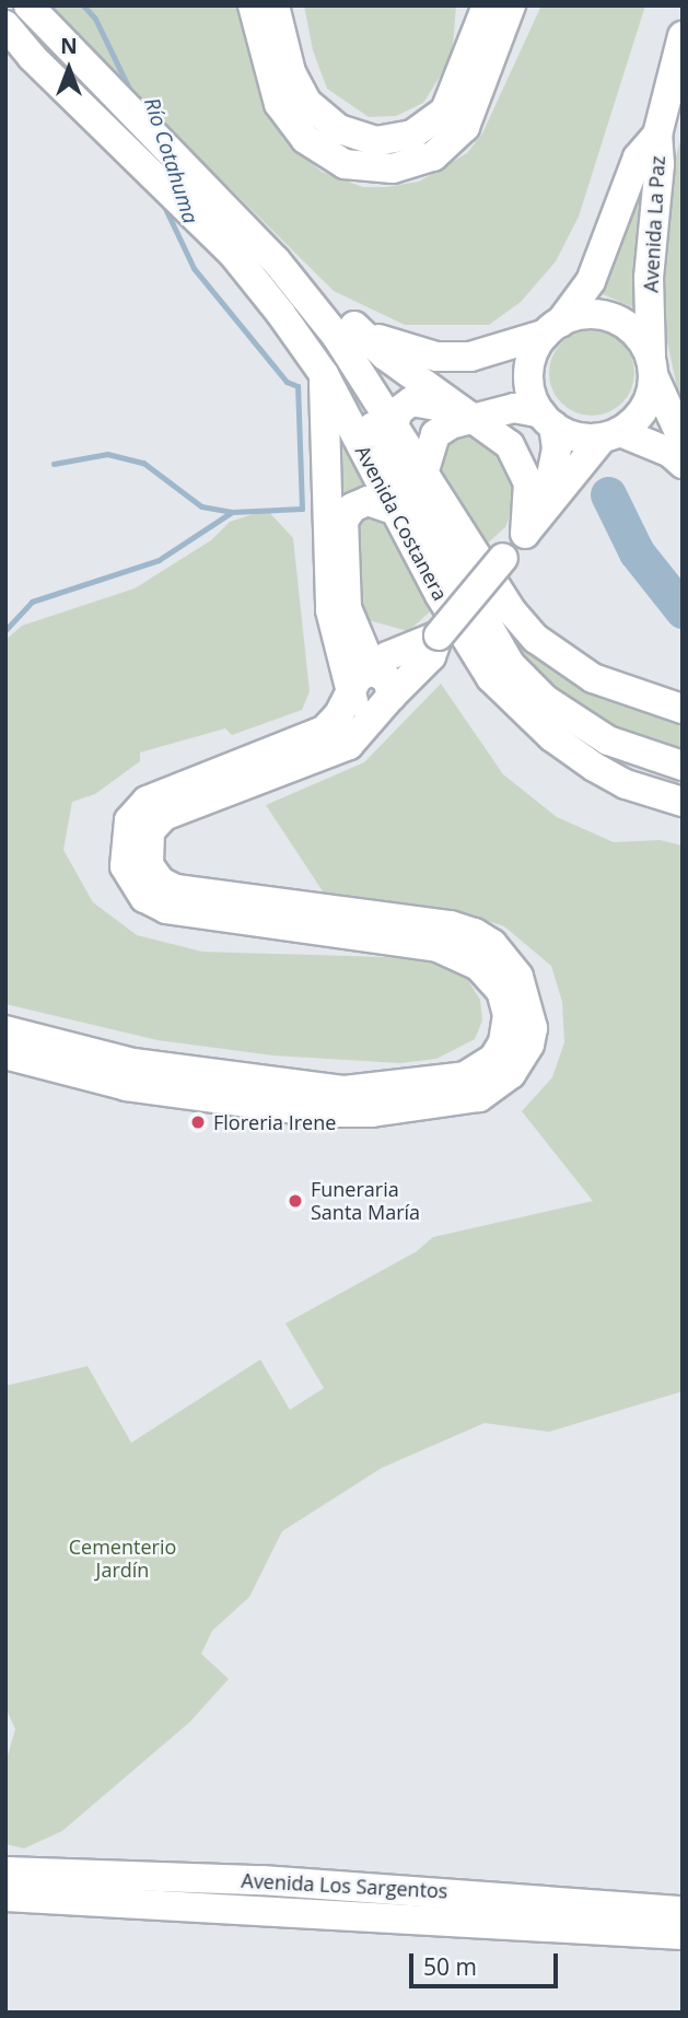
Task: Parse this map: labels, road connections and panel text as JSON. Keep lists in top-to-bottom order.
{
  "streets": {
    "main road": ["Avenida La Paz", "Avenida Costanera", "Avenida Los Sargentos"]
  },
  "water": ["Río Cotahuma"],
  "parks": ["Cementerio Jardín"],
  "places": ["Floreria Irene", "Funeraria Santa María"],
  "scale_bar": "50 m",
  "north": "top"
}
